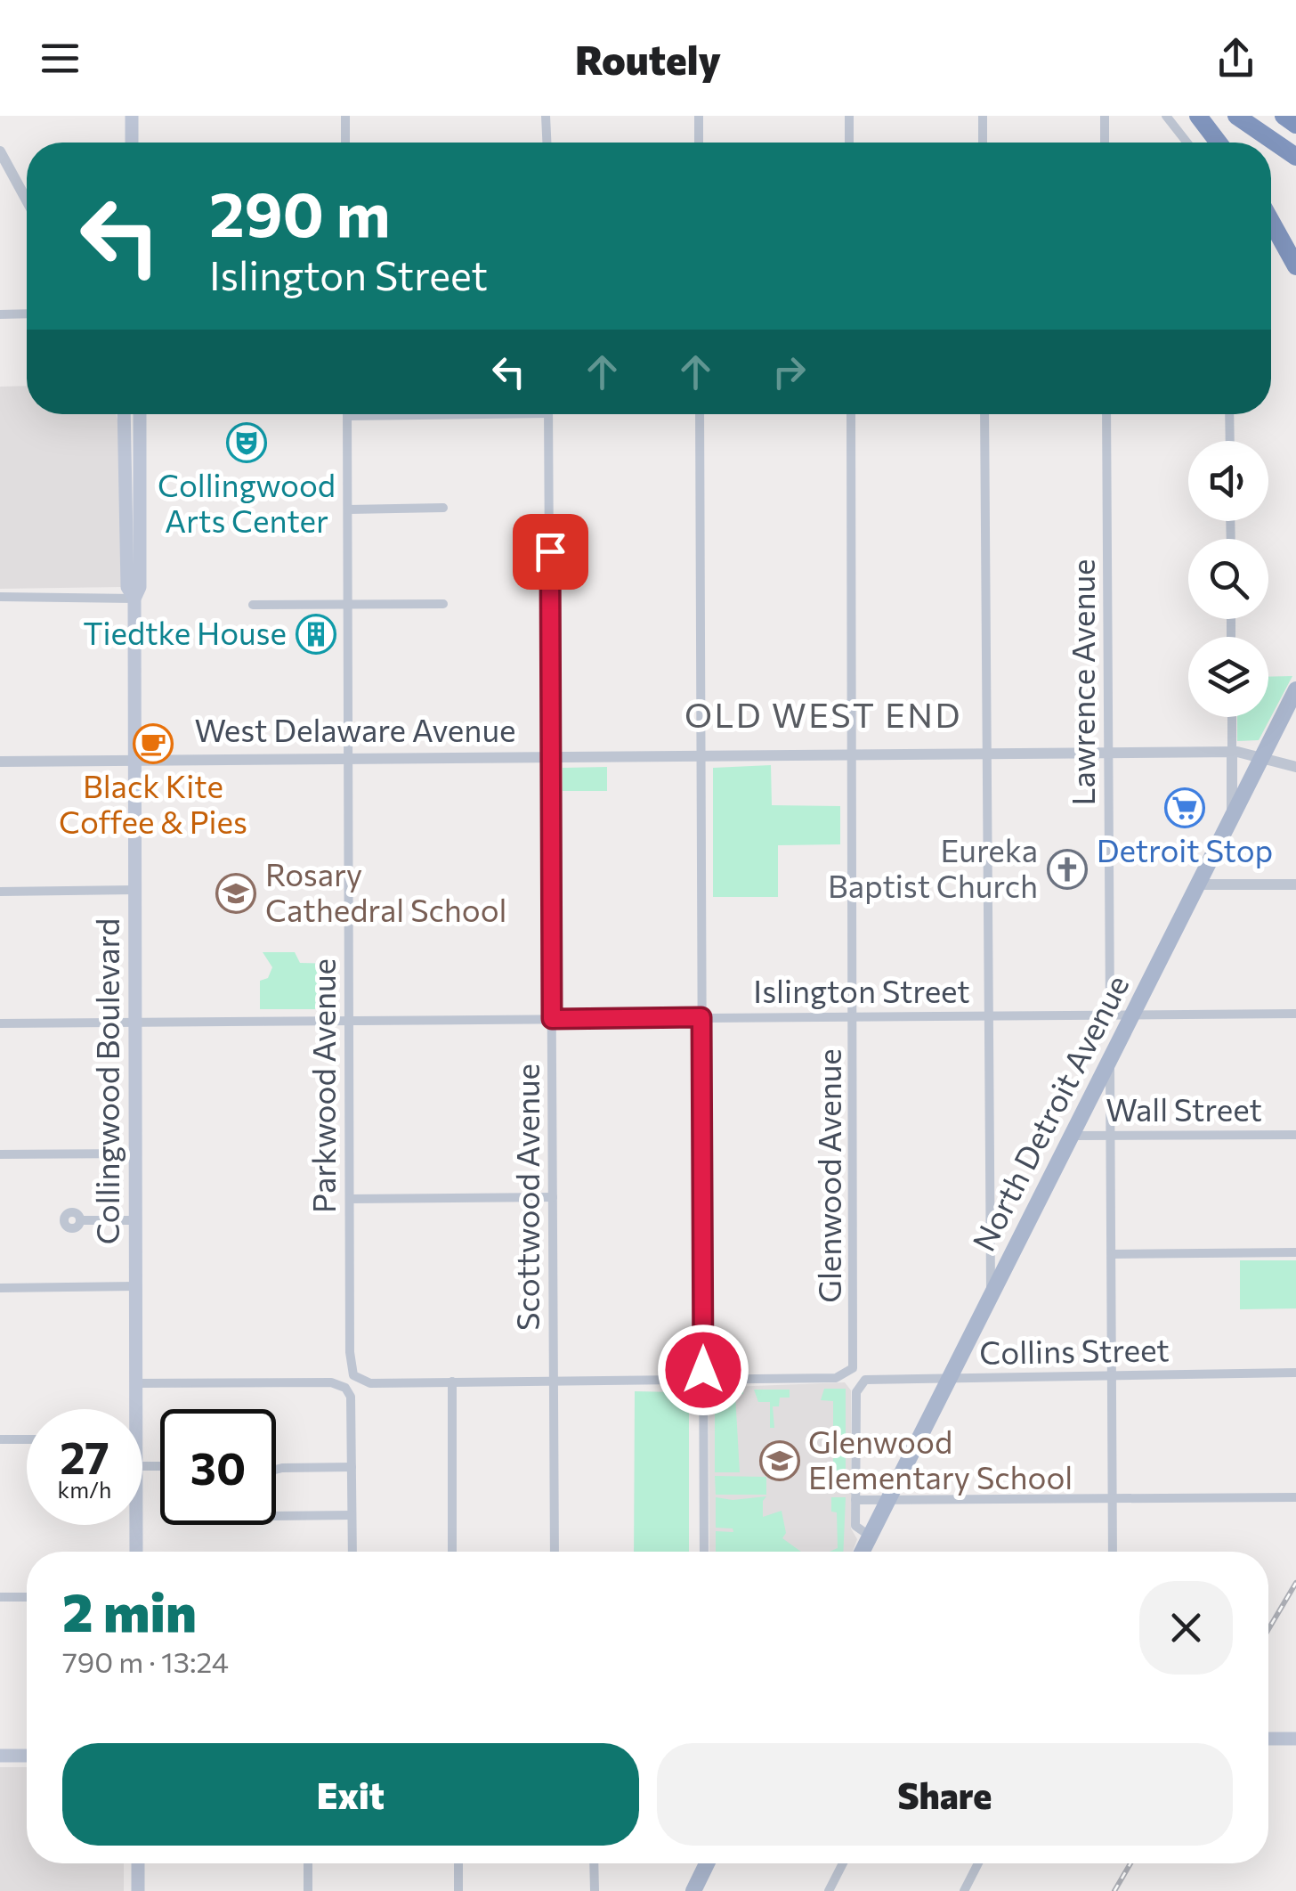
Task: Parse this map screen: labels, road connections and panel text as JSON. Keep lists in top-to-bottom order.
{
  "streets": {
    "main road": ["Collingwood Boulevard", "North Detroit Avenue"],
    "street": [
      "Lawrence Avenue",
      "West Delaware Avenue",
      "Islington Street",
      "Parkwood Avenue",
      "Wall Street",
      "Glenwood Avenue",
      "Scottwood Avenue",
      "Collins Street"
    ]
  },
  "crossings": [
    ["Lawrence Avenue", "West Delaware Avenue"],
    ["Lawrence Avenue", "Islington Street"],
    ["West Delaware Avenue", "Collingwood Boulevard"],
    ["West Delaware Avenue", "Parkwood Avenue"],
    ["West Delaware Avenue", "North Detroit Avenue"],
    ["West Delaware Avenue", "Glenwood Avenue"],
    ["West Delaware Avenue", "Scottwood Avenue"],
    ["Islington Street", "Collingwood Boulevard"],
    ["Islington Street", "Parkwood Avenue"],
    ["Islington Street", "North Detroit Avenue"],
    ["Islington Street", "Glenwood Avenue"],
    ["Islington Street", "Scottwood Avenue"],
    ["Wall Street", "North Detroit Avenue"],
    ["North Detroit Avenue", "Collins Street"]
  ],
  "districts": ["OLD WEST END"],
  "places": {
    "theatre": ["Collingwood Arts Center"],
    "building": ["Tiedtke House"],
    "cafe": ["Black Kite Coffee & Pies"],
    "supermarket": ["Detroit Stop"],
    "church": ["Eureka Baptist Church"],
    "school or university": ["Rosary Cathedral School", "Glenwood Elementary School"]
  },
  "page": {
    "header": "Routely",
    "turn": ["290 m", "Islington Street"],
    "speed": "27 km/h",
    "limit": "30",
    "heading": ["2 min", "790 m · 13:24"],
    "buttons": ["Exit", "Share"]
  }
}
